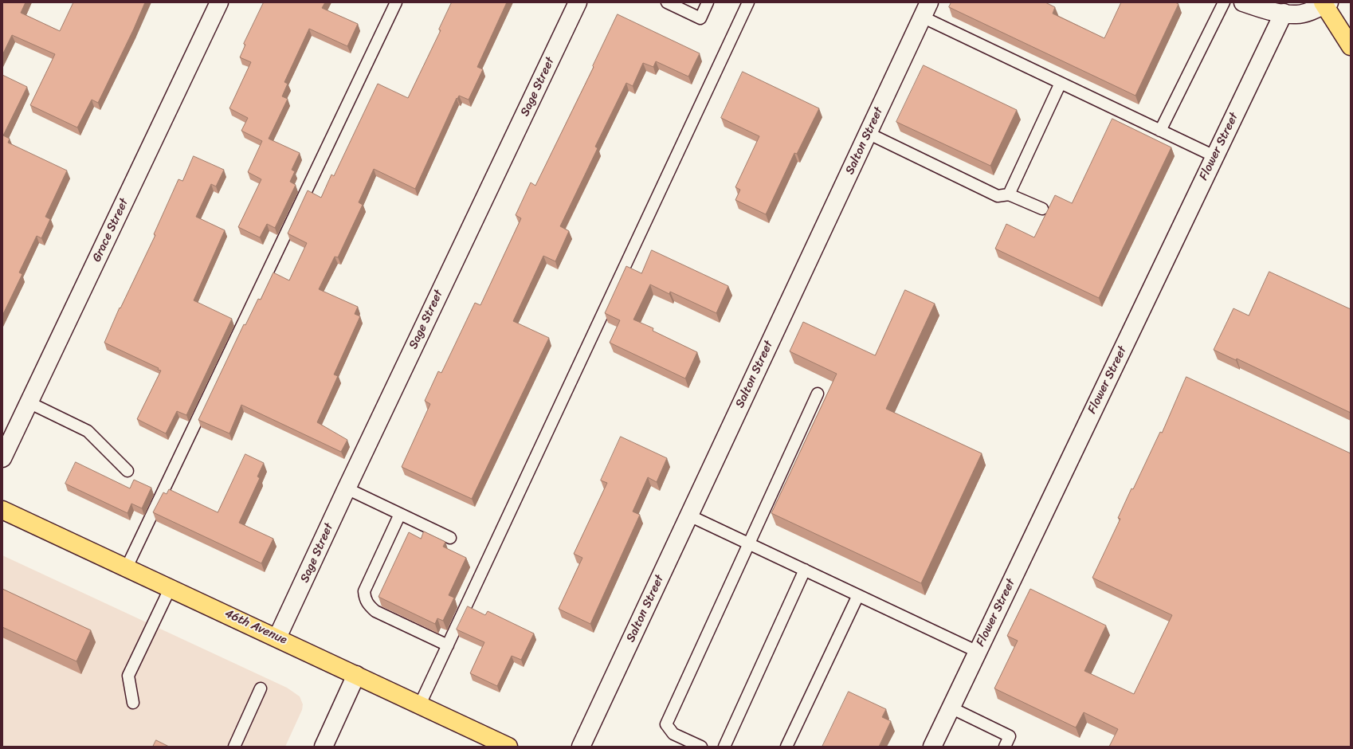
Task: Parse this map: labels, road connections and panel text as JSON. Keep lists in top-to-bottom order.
{
  "streets": {
    "main road": ["46th Avenue"],
    "street": [
      "Sage Street",
      "Salton Street",
      "Flower Street",
      "Grace Street"
    ]
  },
  "crossings": [
    ["Sage Street", "46th Avenue"]
  ]
}
